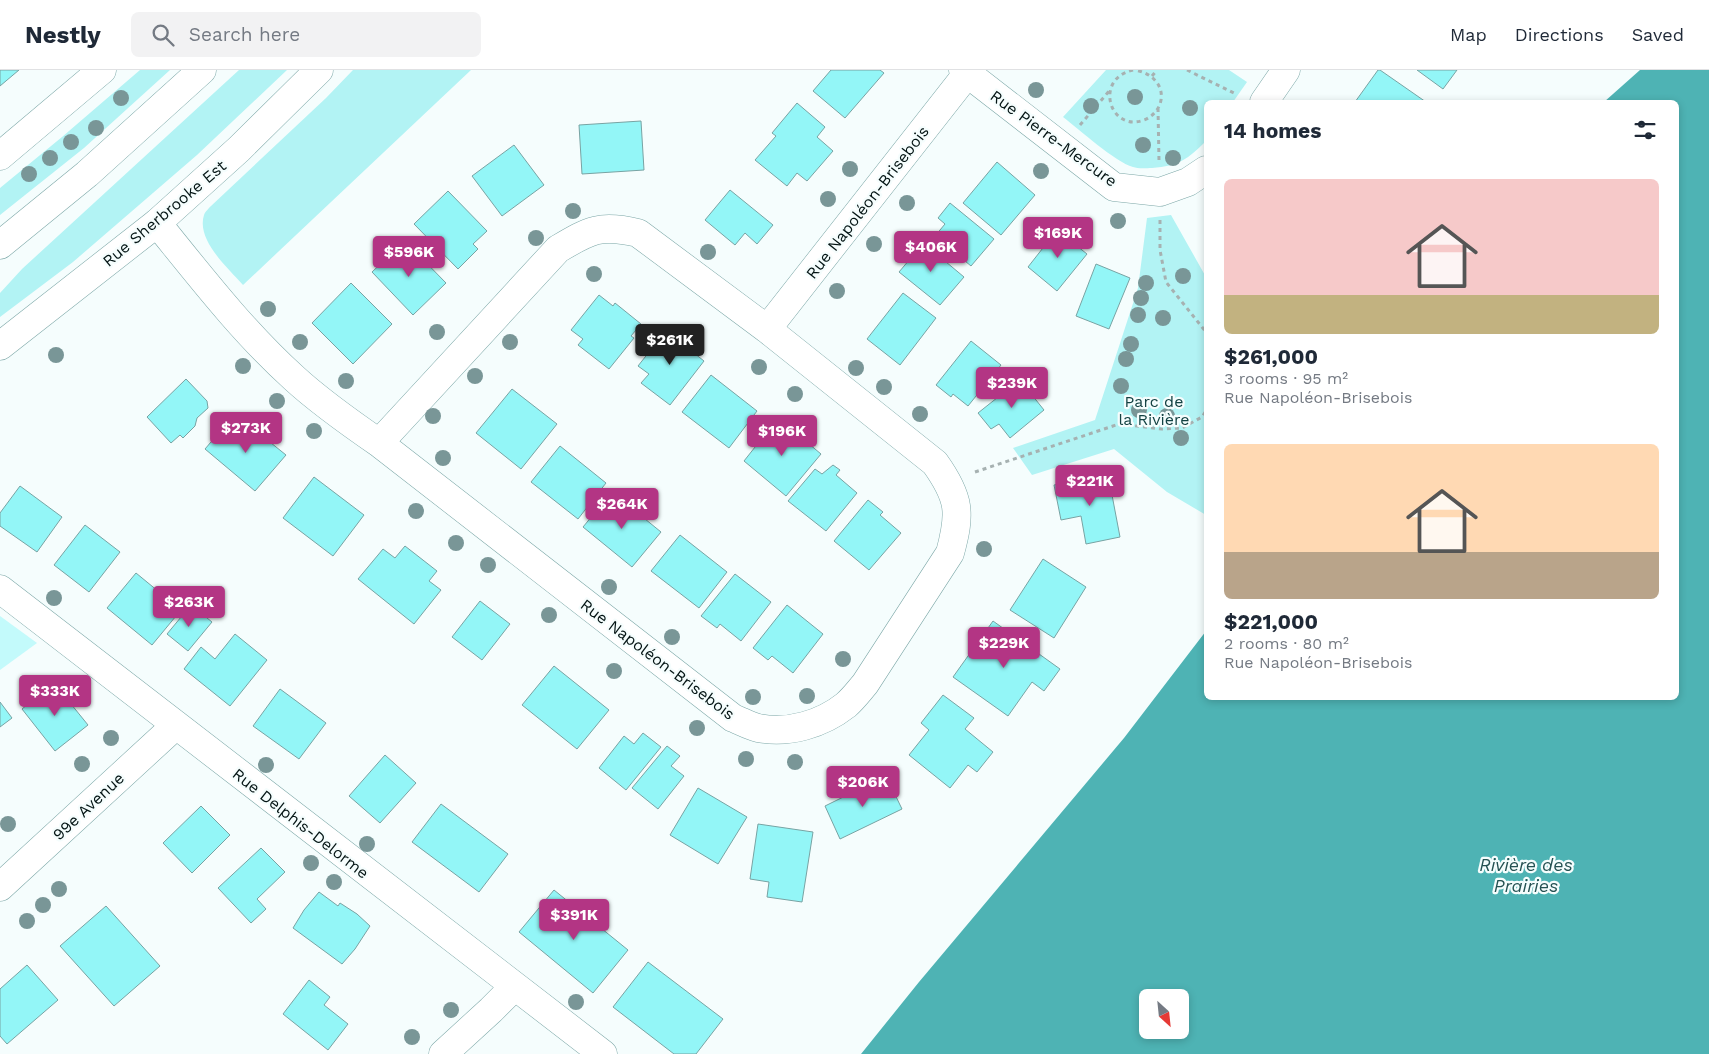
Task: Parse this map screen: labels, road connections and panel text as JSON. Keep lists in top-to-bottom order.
{
  "streets": {
    "street": [
      "Rue Pierre-Mercure",
      "Rue Napoléon-Brisebois",
      "Rue Sherbrooke Est",
      "99e Avenue",
      "Rue Delphis-Delorme"
    ]
  },
  "crossings": [
    ["Rue Pierre-Mercure", "Rue Napoléon-Brisebois"],
    ["Rue Napoléon-Brisebois", "Rue Sherbrooke Est"],
    ["99e Avenue", "Rue Delphis-Delorme"]
  ],
  "water": ["Rivière des Prairies"],
  "parks": ["Parc de la Rivière"],
  "north": "bottom right",
  "page": {
    "header": "Nestly",
    "search": "Search here",
    "nav": ["Map", "Directions", "Saved"],
    "heading": "14 homes",
    "list": [
      {
        "name": "$261,000",
        "note": "3 rooms · 95 m² · Rue Napoléon-Brisebois"
      },
      {
        "name": "$221,000",
        "note": "2 rooms · 80 m² · Rue Napoléon-Brisebois"
      }
    ],
    "price": [
      "$169K",
      "$406K",
      "$596K",
      "$261K",
      "$239K",
      "$273K",
      "$196K",
      "$221K",
      "$264K",
      "$263K",
      "$229K",
      "$333K",
      "$206K",
      "$391K"
    ]
  }
}
